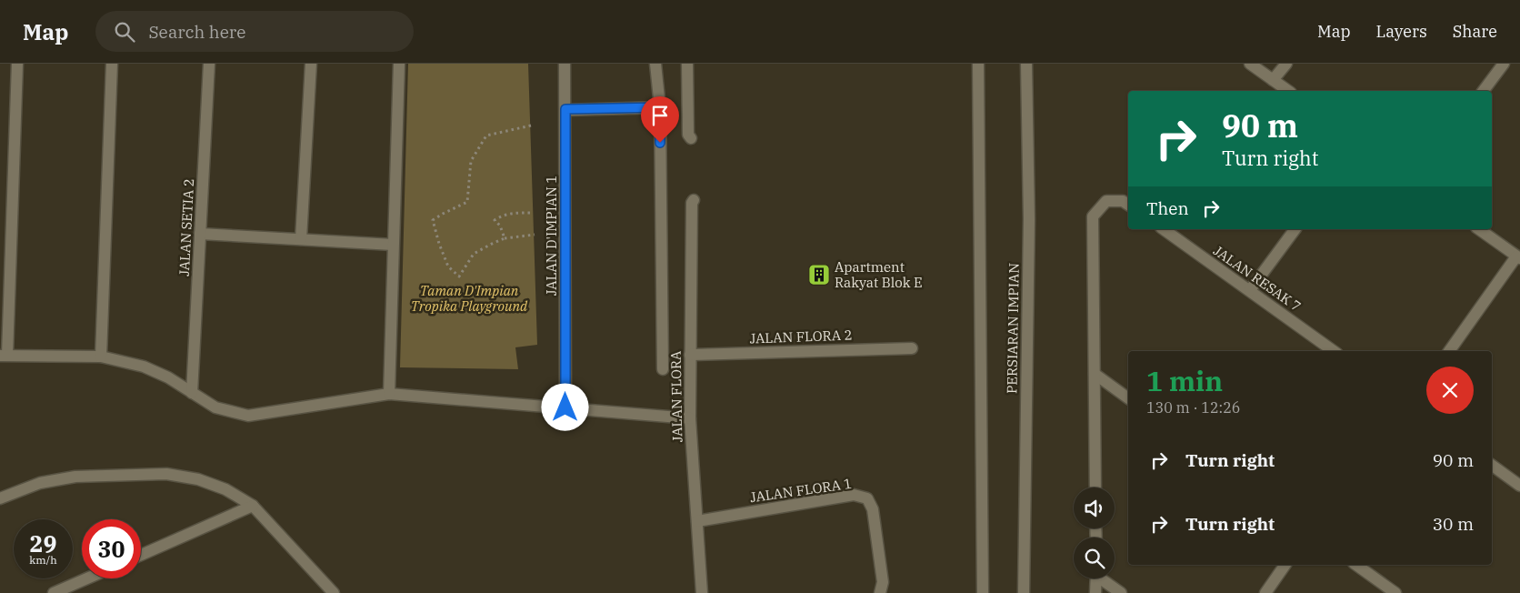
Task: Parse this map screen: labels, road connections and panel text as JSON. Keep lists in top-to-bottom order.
{
  "streets": {
    "street": [
      "JALAN SETIA 2",
      "JALAN D'IMPIAN 1",
      "JALAN RESAK 7",
      "PERSIARAN IMPIAN",
      "JALAN FLORA 2",
      "JALAN FLORA",
      "JALAN FLORA 1"
    ]
  },
  "crossings": [
    ["JALAN FLORA 2", "JALAN FLORA"],
    ["JALAN FLORA", "JALAN FLORA 1"]
  ],
  "parks": ["Taman D'Impian Tropika Playground"],
  "places": {
    "building": ["Apartment Rakyat Blok E"]
  },
  "page": {
    "header": "Map",
    "search": "Search here",
    "nav": ["Map", "Layers", "Share"],
    "turn": ["90 m", "Turn right"],
    "then": "Then",
    "heading": ["1 min", "130 m · 12:26"],
    "list": [
      {
        "name": "Turn right",
        "value": "90 m"
      },
      {
        "name": "Turn right",
        "value": "30 m"
      }
    ],
    "speed": "29 km/h",
    "limit": "30"
  }
}
